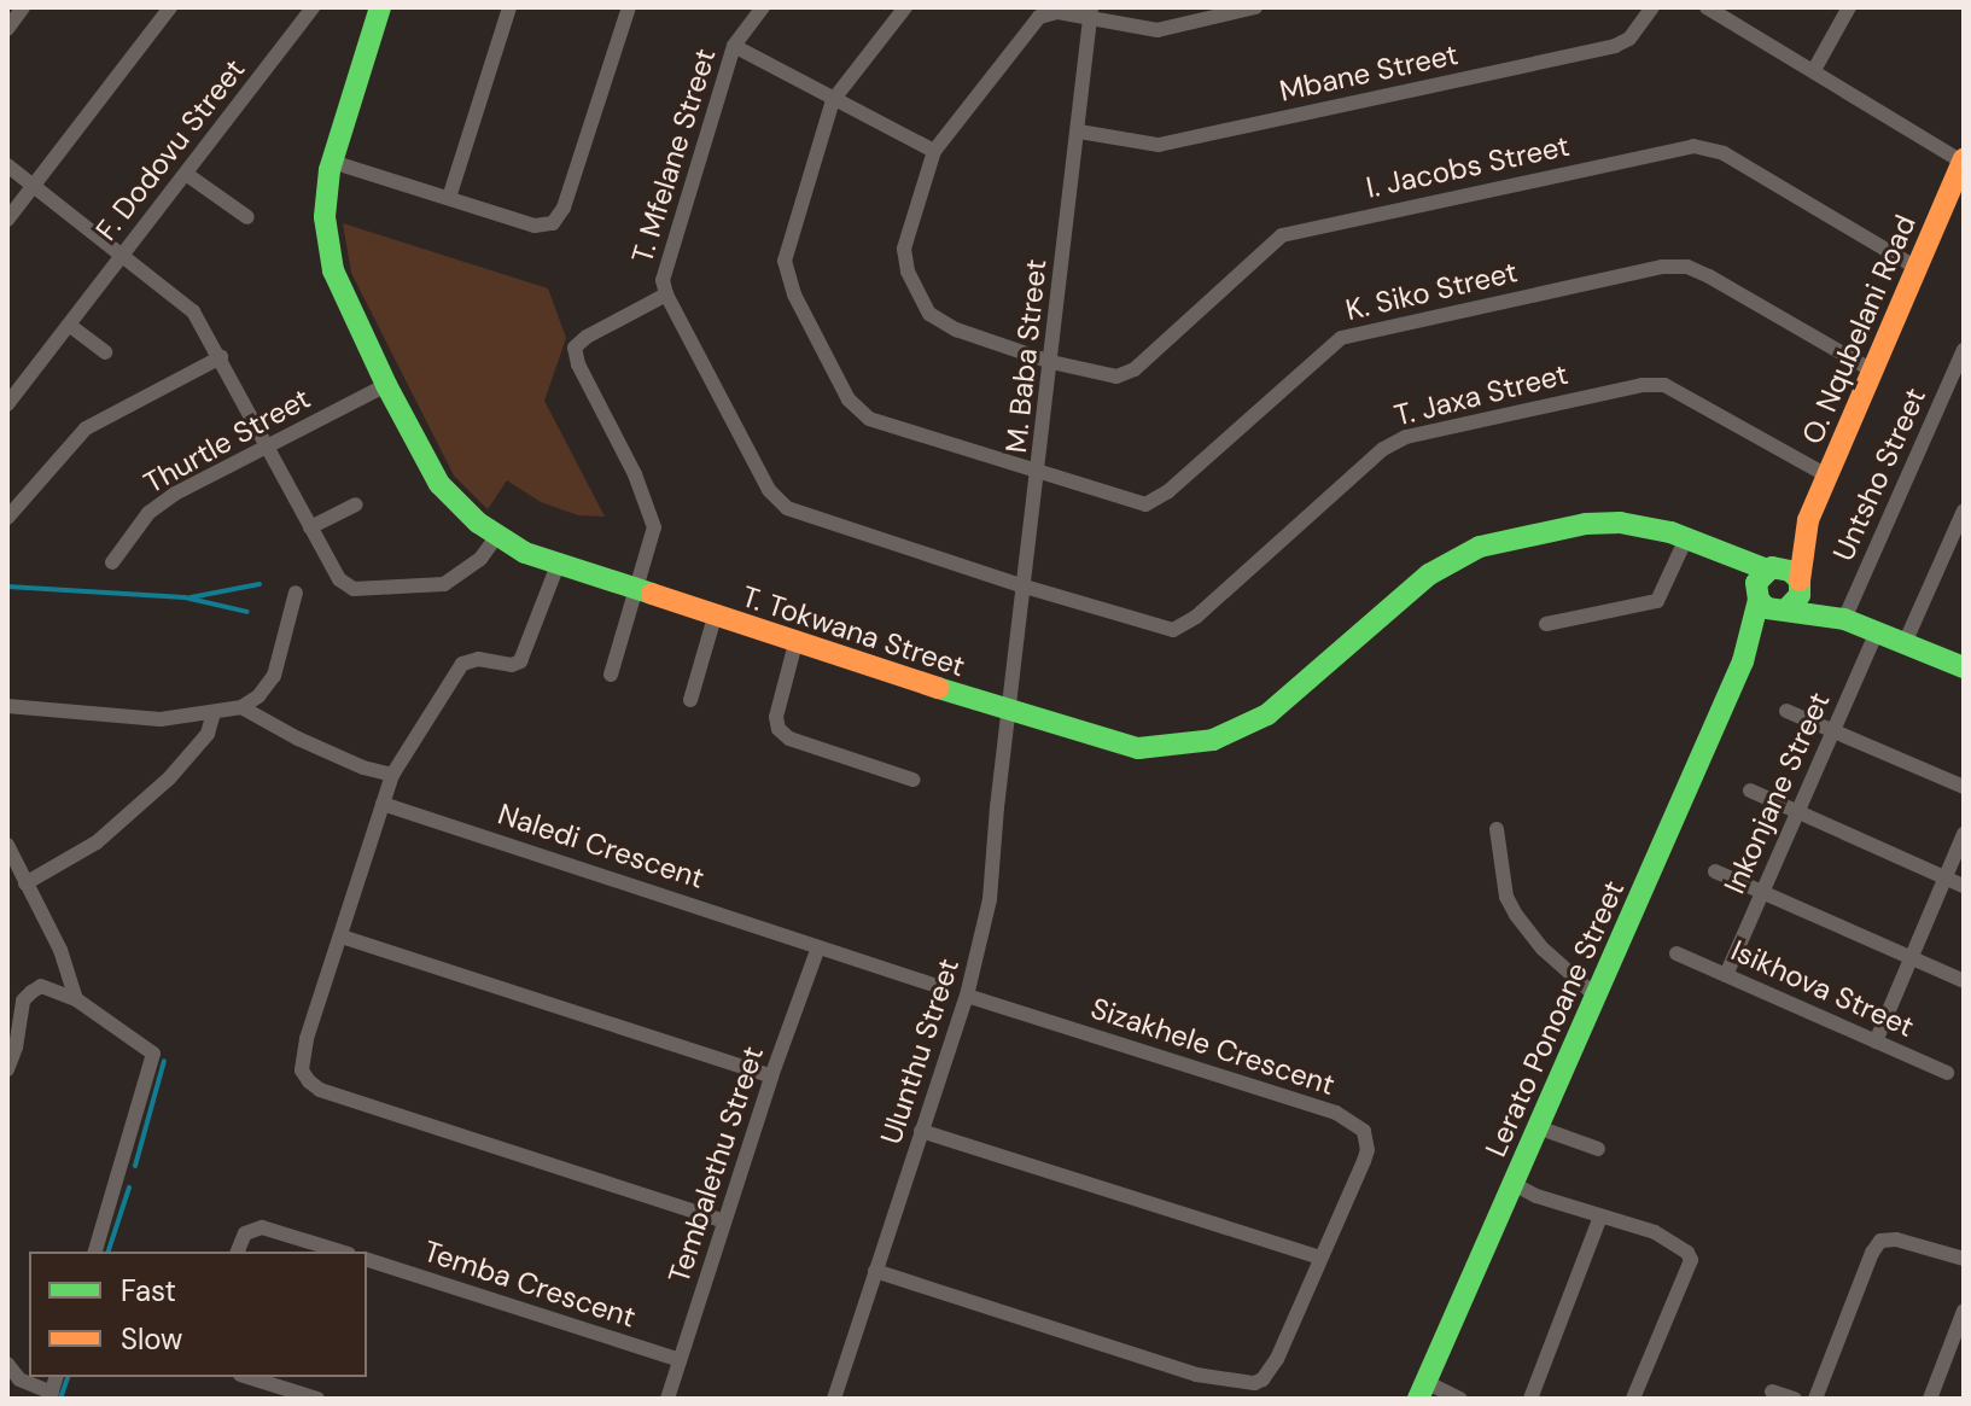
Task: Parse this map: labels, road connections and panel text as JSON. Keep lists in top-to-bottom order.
{
  "streets": {
    "street": [
      "Mbane Street",
      "F. Dodovu Street",
      "T. Mfelane Street",
      "I. Jacobs Street",
      "K. Siko Street",
      "O. Nqubelani Road",
      "M. Baba Street",
      "T. Jaxa Street",
      "Thurtle Street",
      "Untsho Street",
      "T. Tokwana Street",
      "Inkonjane Street",
      "Naledi Crescent",
      "Isikhova Street",
      "Lerato Ponoane Street",
      "Sizakhele Crescent",
      "Ulunthu Street",
      "Tembalethu Street",
      "Temba Crescent"
    ]
  },
  "crossings": [
    ["Mbane Street", "M. Baba Street"],
    ["T. Mfelane Street", "M. Baba Street"],
    ["T. Mfelane Street", "T. Jaxa Street"],
    ["I. Jacobs Street", "O. Nqubelani Road"],
    ["I. Jacobs Street", "M. Baba Street"],
    ["K. Siko Street", "O. Nqubelani Road"],
    ["K. Siko Street", "M. Baba Street"],
    ["O. Nqubelani Road", "T. Jaxa Street"],
    ["O. Nqubelani Road", "T. Tokwana Street"],
    ["O. Nqubelani Road", "Lerato Ponoane Street"],
    ["M. Baba Street", "T. Jaxa Street"],
    ["M. Baba Street", "T. Tokwana Street"],
    ["M. Baba Street", "Ulunthu Street"],
    ["Thurtle Street", "T. Tokwana Street"],
    ["T. Tokwana Street", "Lerato Ponoane Street"],
    ["T. Tokwana Street", "Ulunthu Street"],
    ["Inkonjane Street", "Isikhova Street"],
    ["Naledi Crescent", "Tembalethu Street"],
    ["Sizakhele Crescent", "Ulunthu Street"],
    ["Tembalethu Street", "Temba Crescent"]
  ],
  "legend": ["Fast", "Slow"]
}
